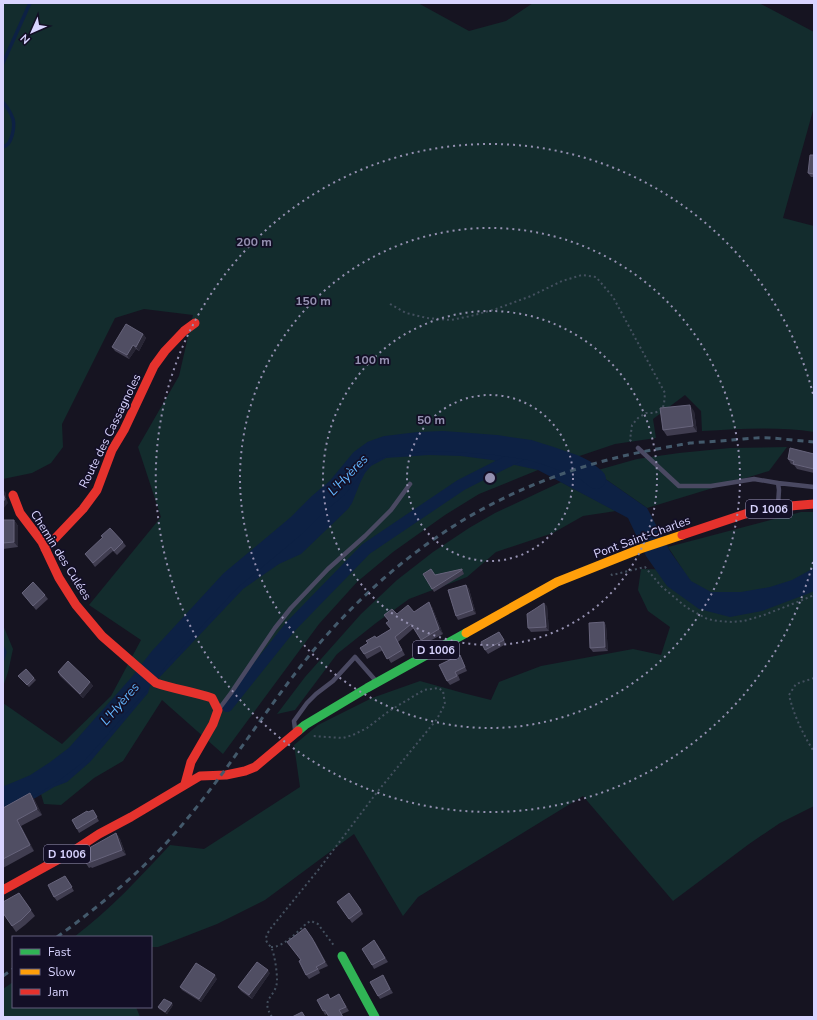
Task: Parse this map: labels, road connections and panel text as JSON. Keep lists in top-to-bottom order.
{
  "streets": {
    "main road": [
      "Route des Cassagnoles",
      "D 1006",
      "Pont Saint-Charles",
      "Chemin des Culées"
    ]
  },
  "crossings": [
    ["Route des Cassagnoles", "Chemin des Culées"],
    ["D 1006", "Pont Saint-Charles"]
  ],
  "water": ["L'Hyères"],
  "legend": ["Fast", "Slow", "Jam"],
  "north": "bottom left",
  "rings": [
    "200 m",
    "150 m",
    "100 m",
    "50 m"
  ]
}
